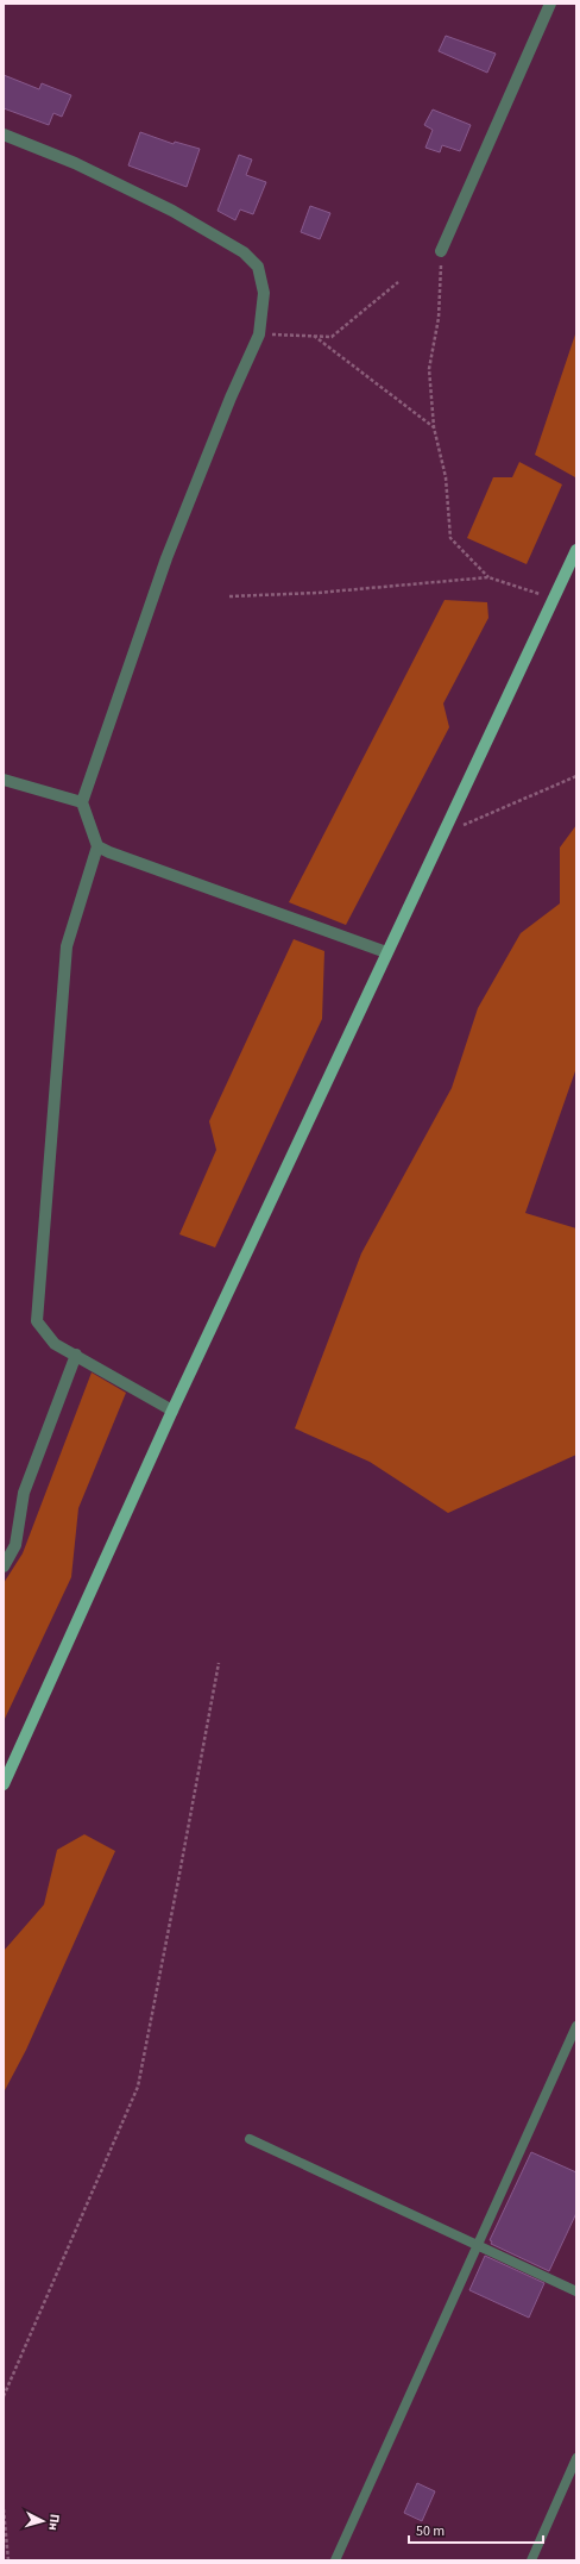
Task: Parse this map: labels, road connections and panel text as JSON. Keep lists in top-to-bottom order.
{
  "scale_bar": "50 m",
  "north": "right"
}
